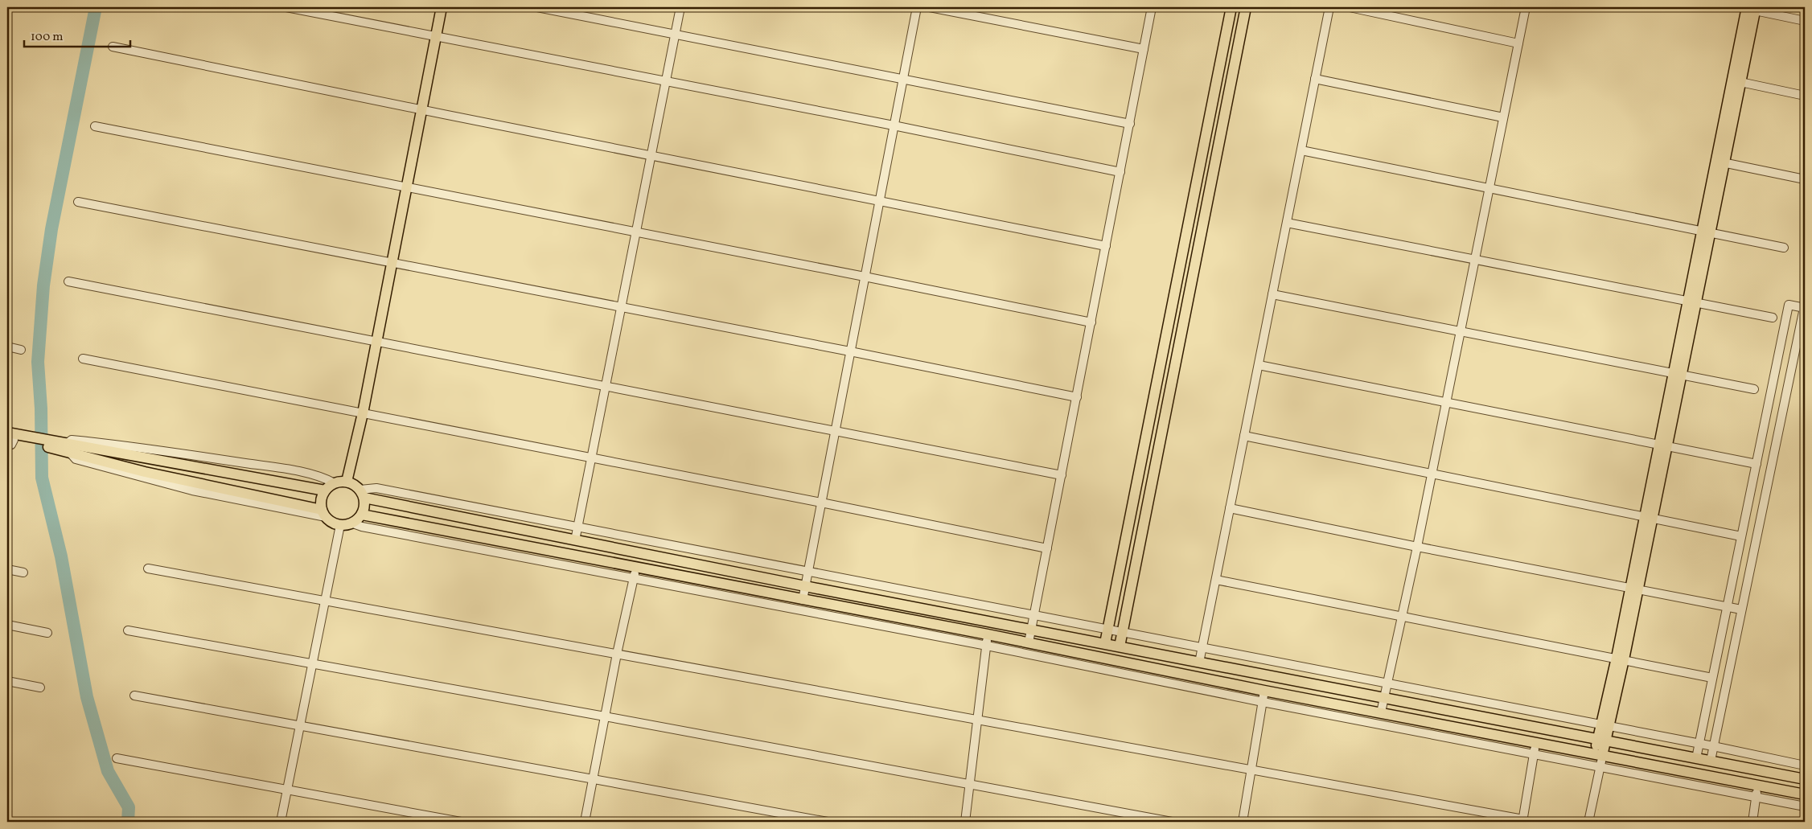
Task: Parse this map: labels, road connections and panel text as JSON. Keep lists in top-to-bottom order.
{
  "scale_bar": "100 m"
}
